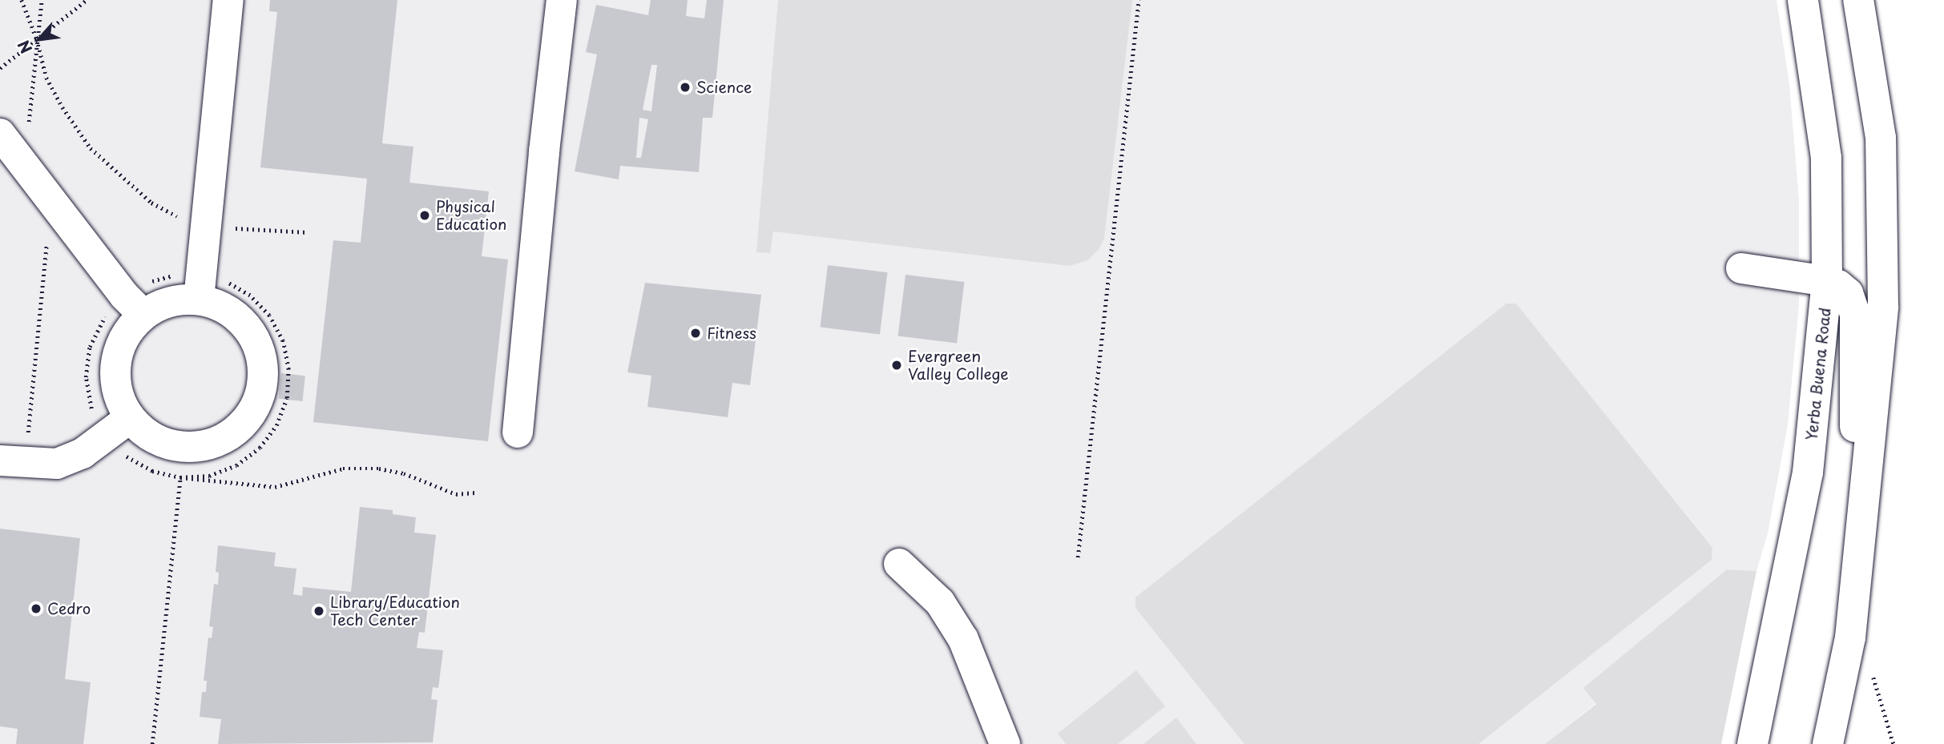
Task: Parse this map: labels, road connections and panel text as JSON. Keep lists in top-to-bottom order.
{
  "streets": {
    "street": ["Yerba Buena Road"]
  },
  "places": [
    "Science",
    "Physical Education",
    "Fitness",
    "Evergreen Valley College",
    "Cedro",
    "Library/Education Tech Center"
  ],
  "north": "bottom left"
}
